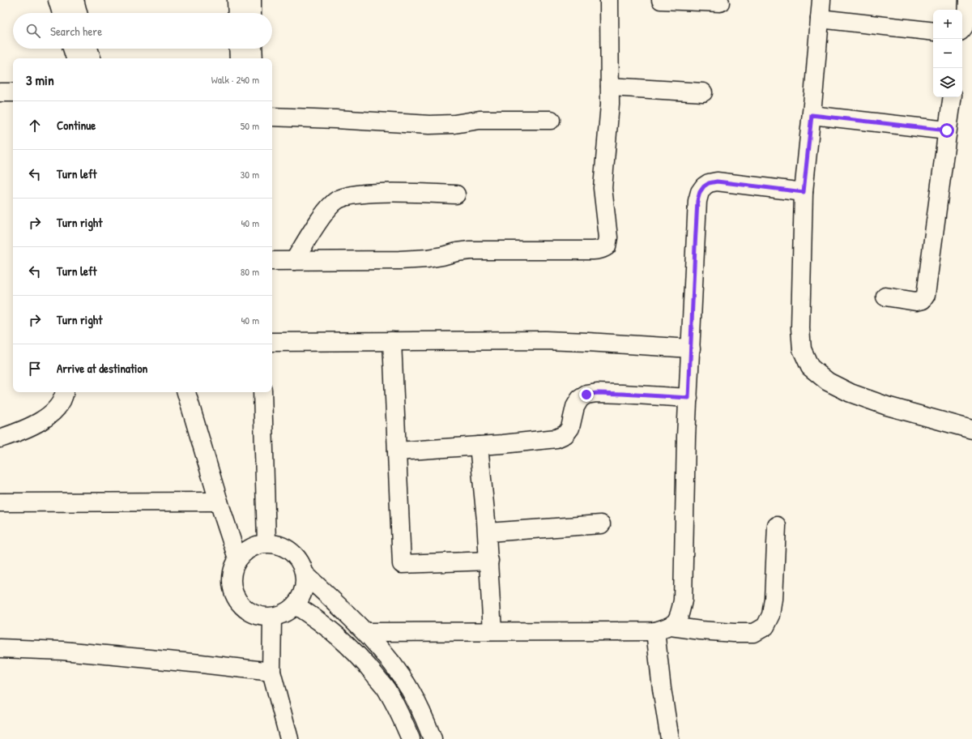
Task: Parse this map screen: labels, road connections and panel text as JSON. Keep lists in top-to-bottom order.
{
  "page": {
    "map_buttons": ["+", "−"],
    "search": "Search here",
    "heading": ["3 min", "Walk · 240 m"],
    "list": [
      ["Continue", "50 m"],
      ["Turn left", "30 m"],
      ["Turn right", "40 m"],
      ["Turn left", "80 m"],
      ["Turn right", "40 m"],
      "Arrive at destination"
    ]
  }
}
